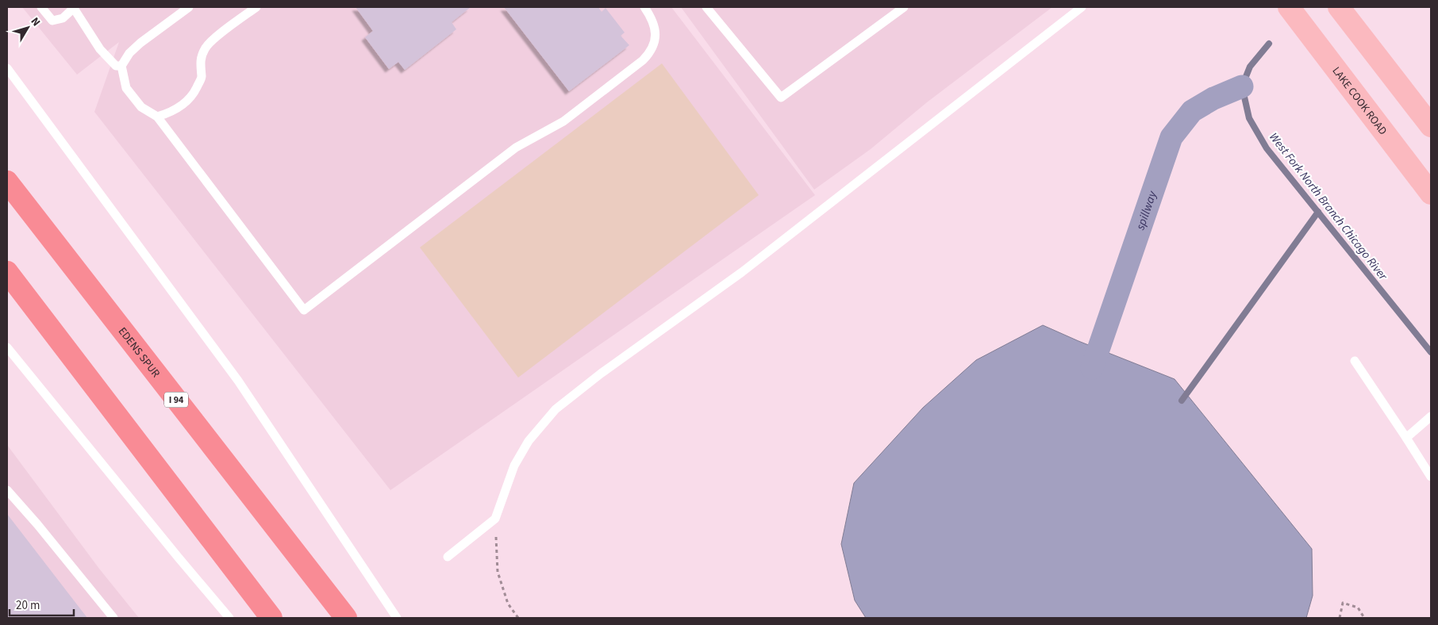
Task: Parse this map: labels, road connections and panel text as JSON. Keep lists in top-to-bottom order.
{
  "streets": {
    "highway": ["EDENS SPUR", "I 94"],
    "main road": ["LAKE COOK ROAD"]
  },
  "water": ["West Fork North Branch Chicago River", "spillway"],
  "scale_bar": "20 m",
  "north": "top right"
}
